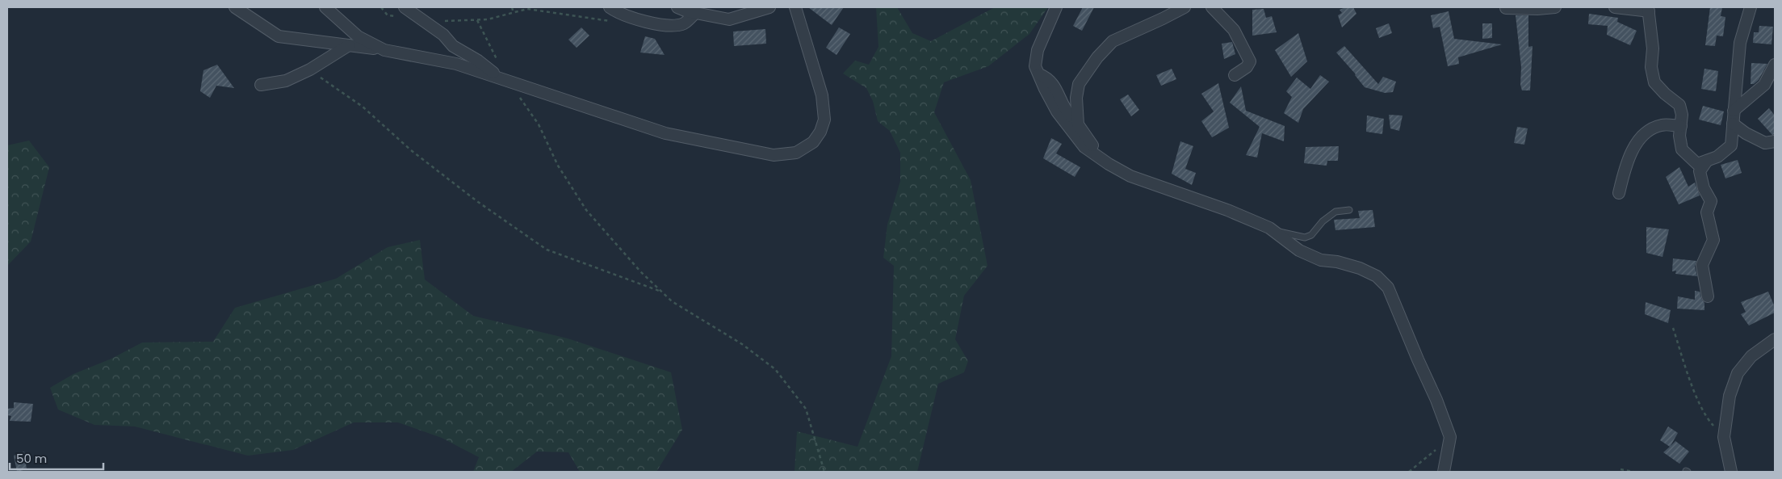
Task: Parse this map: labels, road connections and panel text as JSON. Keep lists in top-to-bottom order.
{
  "scale_bar": "50 m"
}
